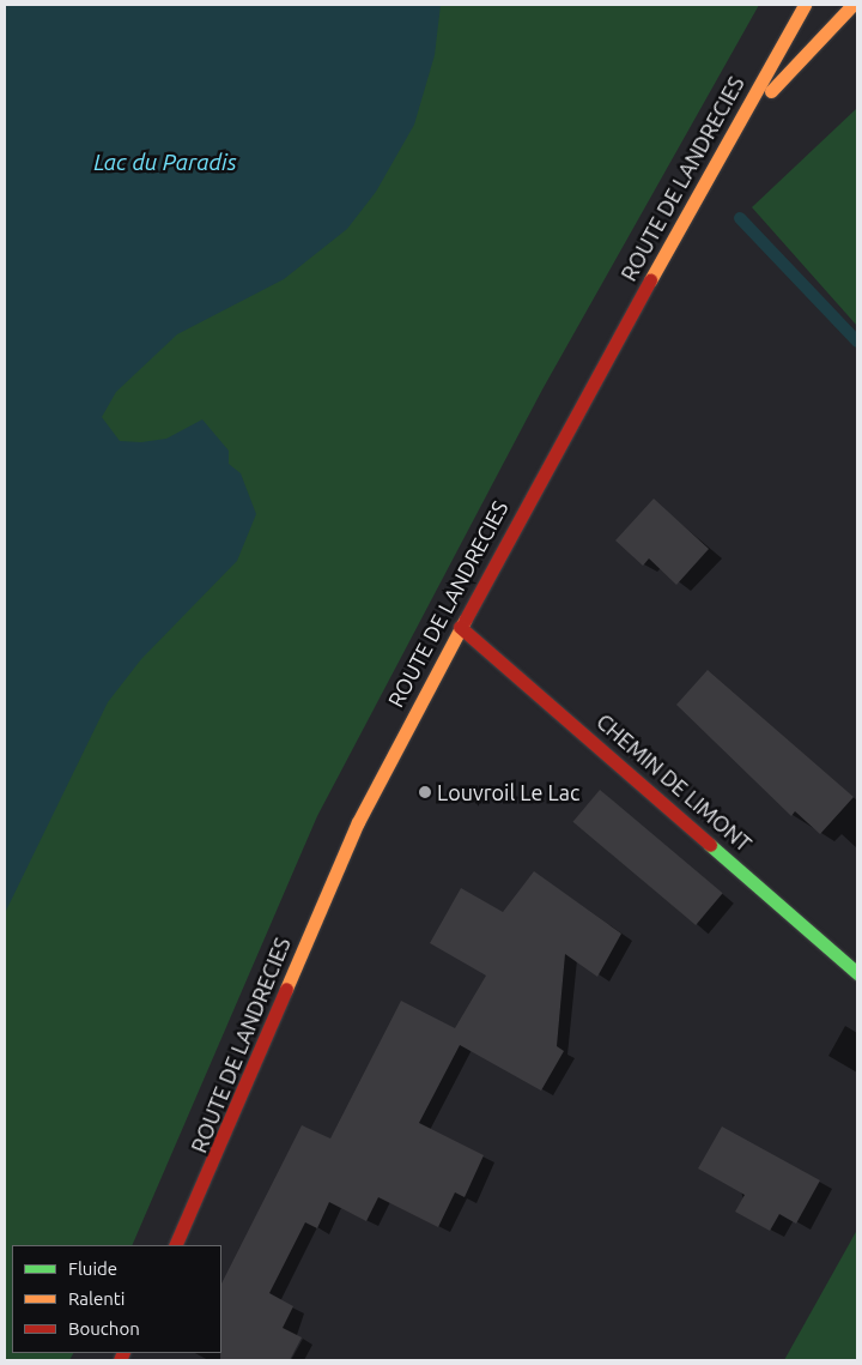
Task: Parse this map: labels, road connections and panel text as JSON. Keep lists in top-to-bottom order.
{
  "streets": {
    "main road": ["ROUTE DE LANDRECIES", "CHEMIN DE LIMONT"]
  },
  "crossings": [
    ["ROUTE DE LANDRECIES", "CHEMIN DE LIMONT"]
  ],
  "water": ["Lac du Paradis"],
  "places": ["Louvroil Le Lac"],
  "legend": ["Fluide", "Ralenti", "Bouchon"]
}
